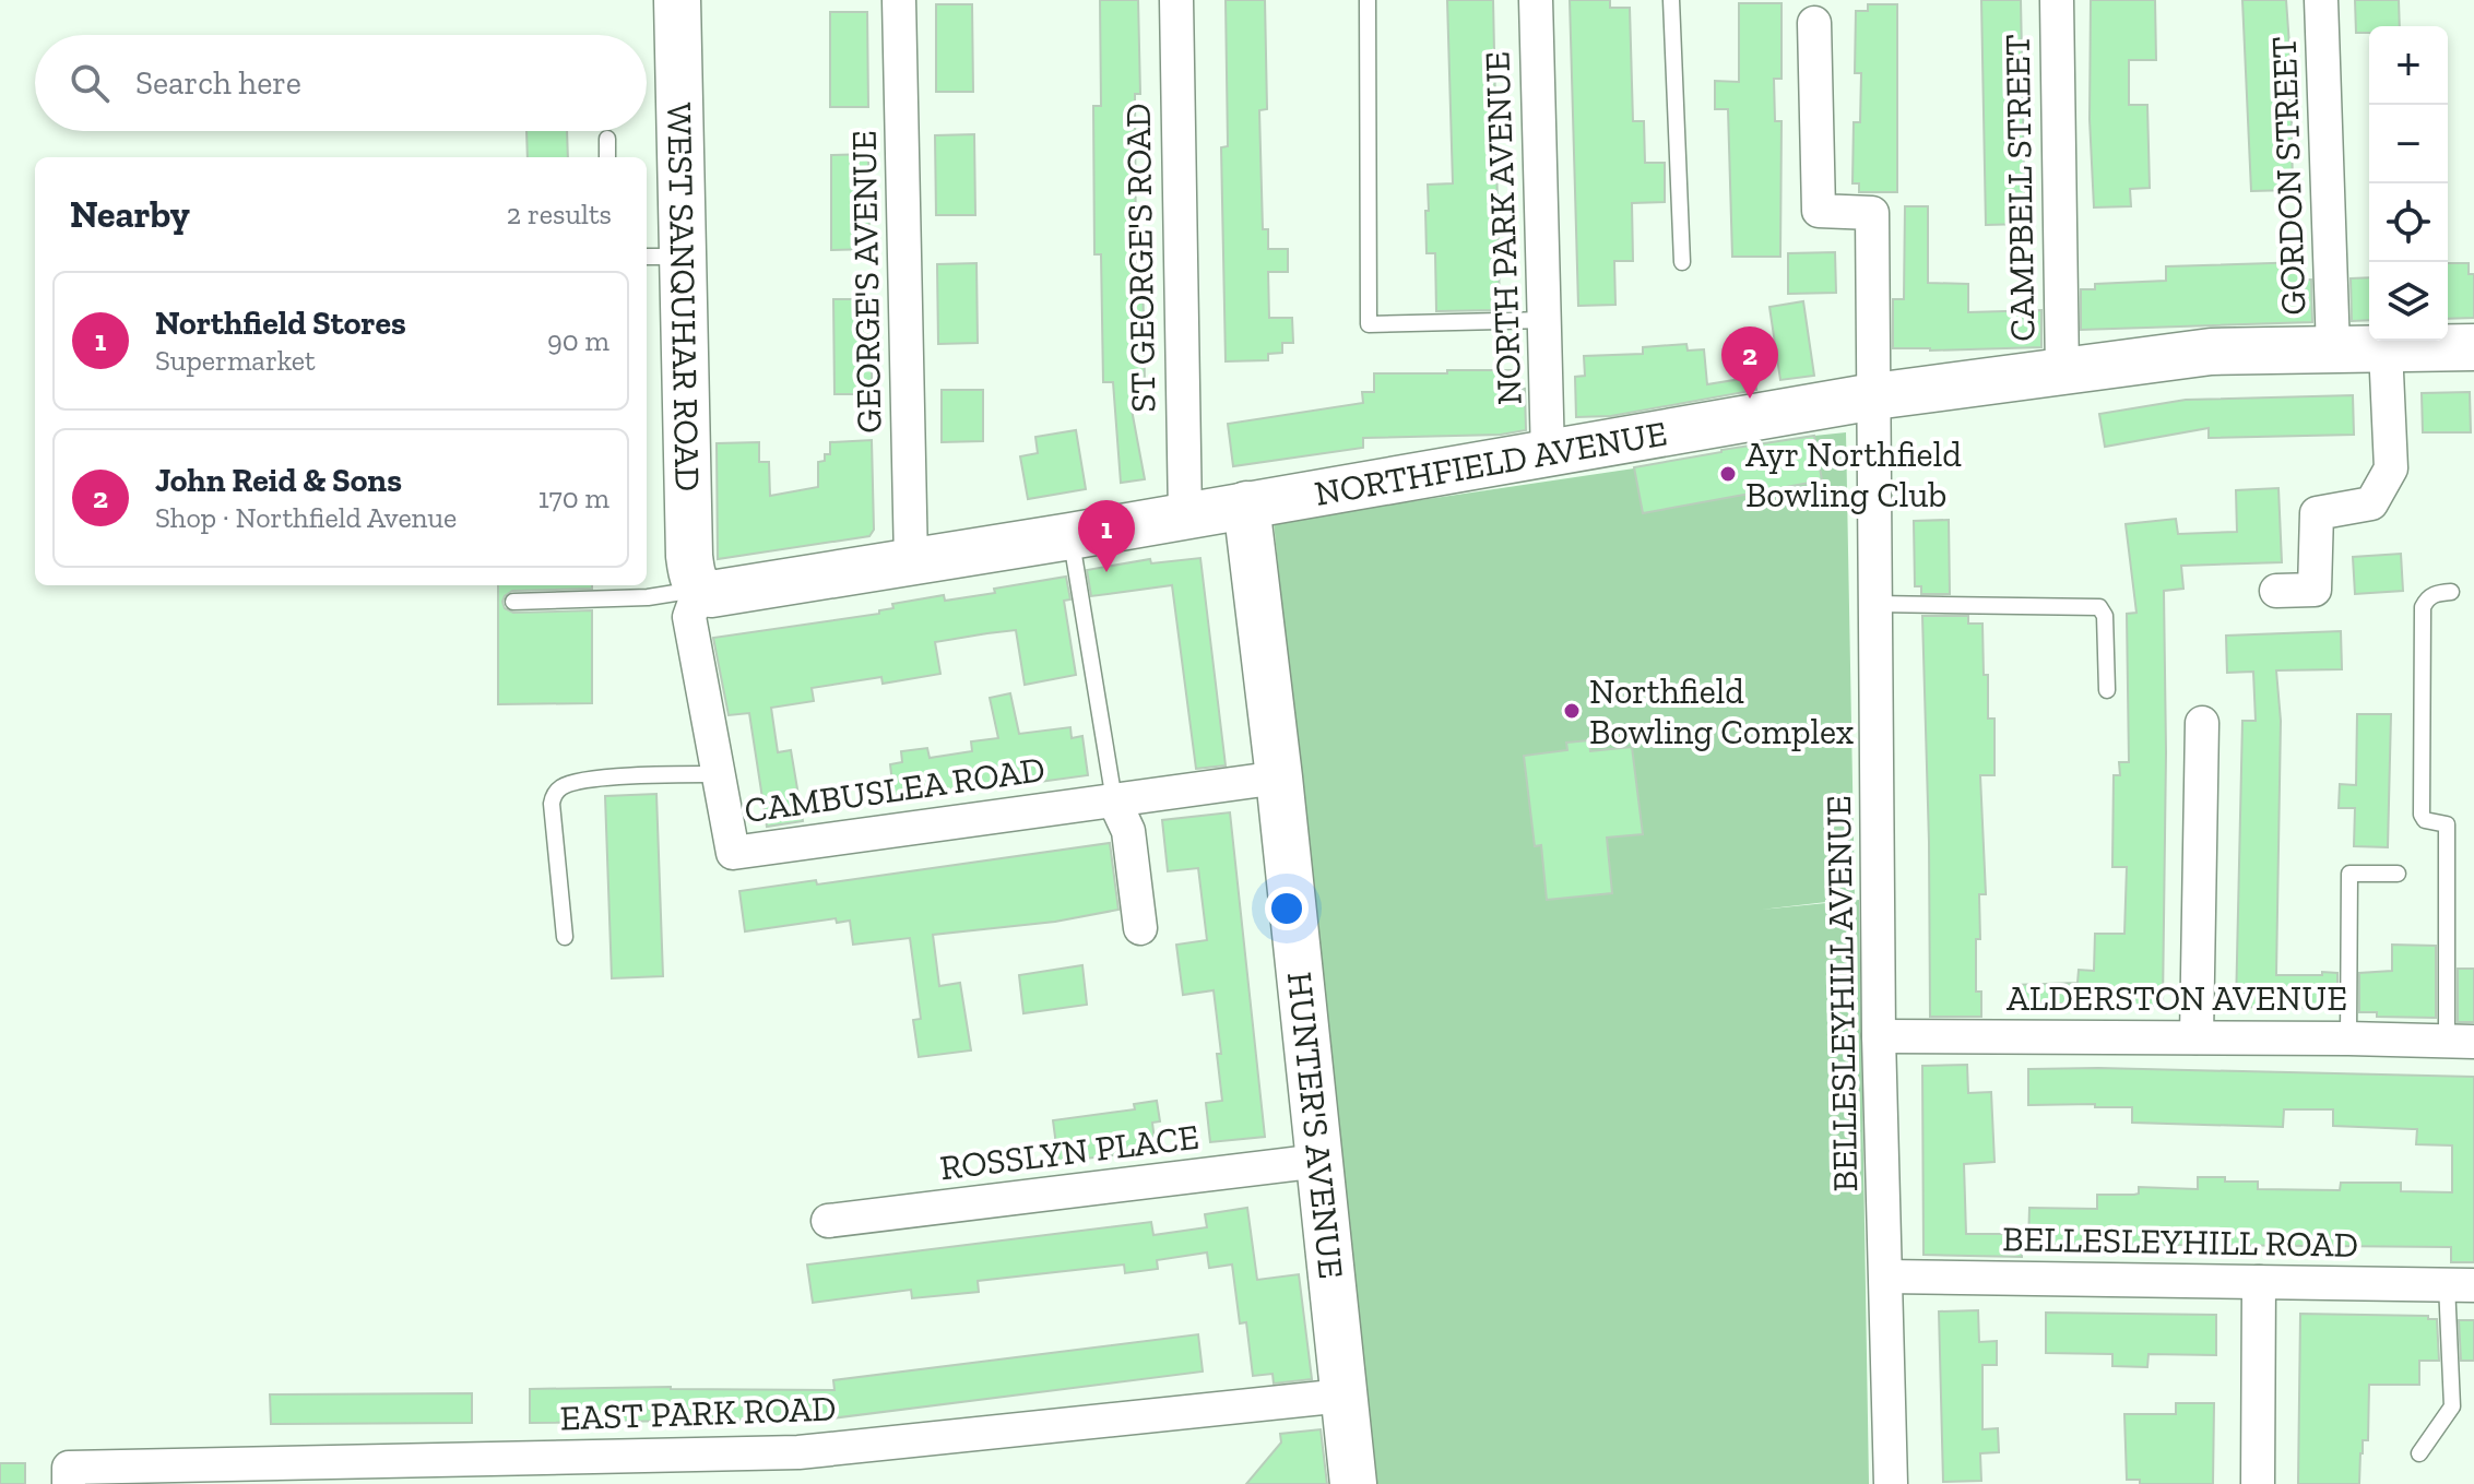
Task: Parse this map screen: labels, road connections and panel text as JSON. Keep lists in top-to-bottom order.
{
  "streets": {
    "street": [
      "GORDON STREET",
      "CAMPBELL STREET",
      "NORTH PARK AVENUE",
      "ST GEORGE'S ROAD",
      "GEORGE'S AVENUE",
      "WEST SANQUHAR ROAD",
      "NORTHFIELD AVENUE",
      "CAMBUSLEA ROAD",
      "BELLESLEYHILL AVENUE",
      "ALDERSTON AVENUE",
      "HUNTER'S AVENUE",
      "ROSSLYN PLACE",
      "BELLESLEYHILL ROAD",
      "EAST PARK ROAD"
    ]
  },
  "crossings": [
    ["GORDON STREET", "NORTHFIELD AVENUE"],
    ["CAMPBELL STREET", "NORTHFIELD AVENUE"],
    ["NORTH PARK AVENUE", "NORTHFIELD AVENUE"],
    ["ST GEORGE'S ROAD", "NORTHFIELD AVENUE"],
    ["GEORGE'S AVENUE", "NORTHFIELD AVENUE"],
    ["WEST SANQUHAR ROAD", "NORTHFIELD AVENUE"],
    ["WEST SANQUHAR ROAD", "CAMBUSLEA ROAD"],
    ["NORTHFIELD AVENUE", "CAMBUSLEA ROAD"],
    ["NORTHFIELD AVENUE", "BELLESLEYHILL AVENUE"],
    ["NORTHFIELD AVENUE", "HUNTER'S AVENUE"],
    ["CAMBUSLEA ROAD", "HUNTER'S AVENUE"],
    ["BELLESLEYHILL AVENUE", "ALDERSTON AVENUE"],
    ["BELLESLEYHILL AVENUE", "BELLESLEYHILL ROAD"],
    ["HUNTER'S AVENUE", "ROSSLYN PLACE"],
    ["HUNTER'S AVENUE", "EAST PARK ROAD"]
  ],
  "places": ["Ayr Northfield Bowling Club", "Northfield Bowling Complex"],
  "page": {
    "map_buttons": ["+", "−"],
    "search": "Search here",
    "heading": ["Nearby", "2 results"],
    "list": [
      {
        "mark": "1",
        "name": "Northfield Stores",
        "note": "Supermarket",
        "value": "90 m"
      },
      {
        "mark": "2",
        "name": "John Reid & Sons",
        "note": "Shop · Northfield Avenue",
        "value": "170 m"
      }
    ],
    "pins": ["2", "1"]
  }
}
